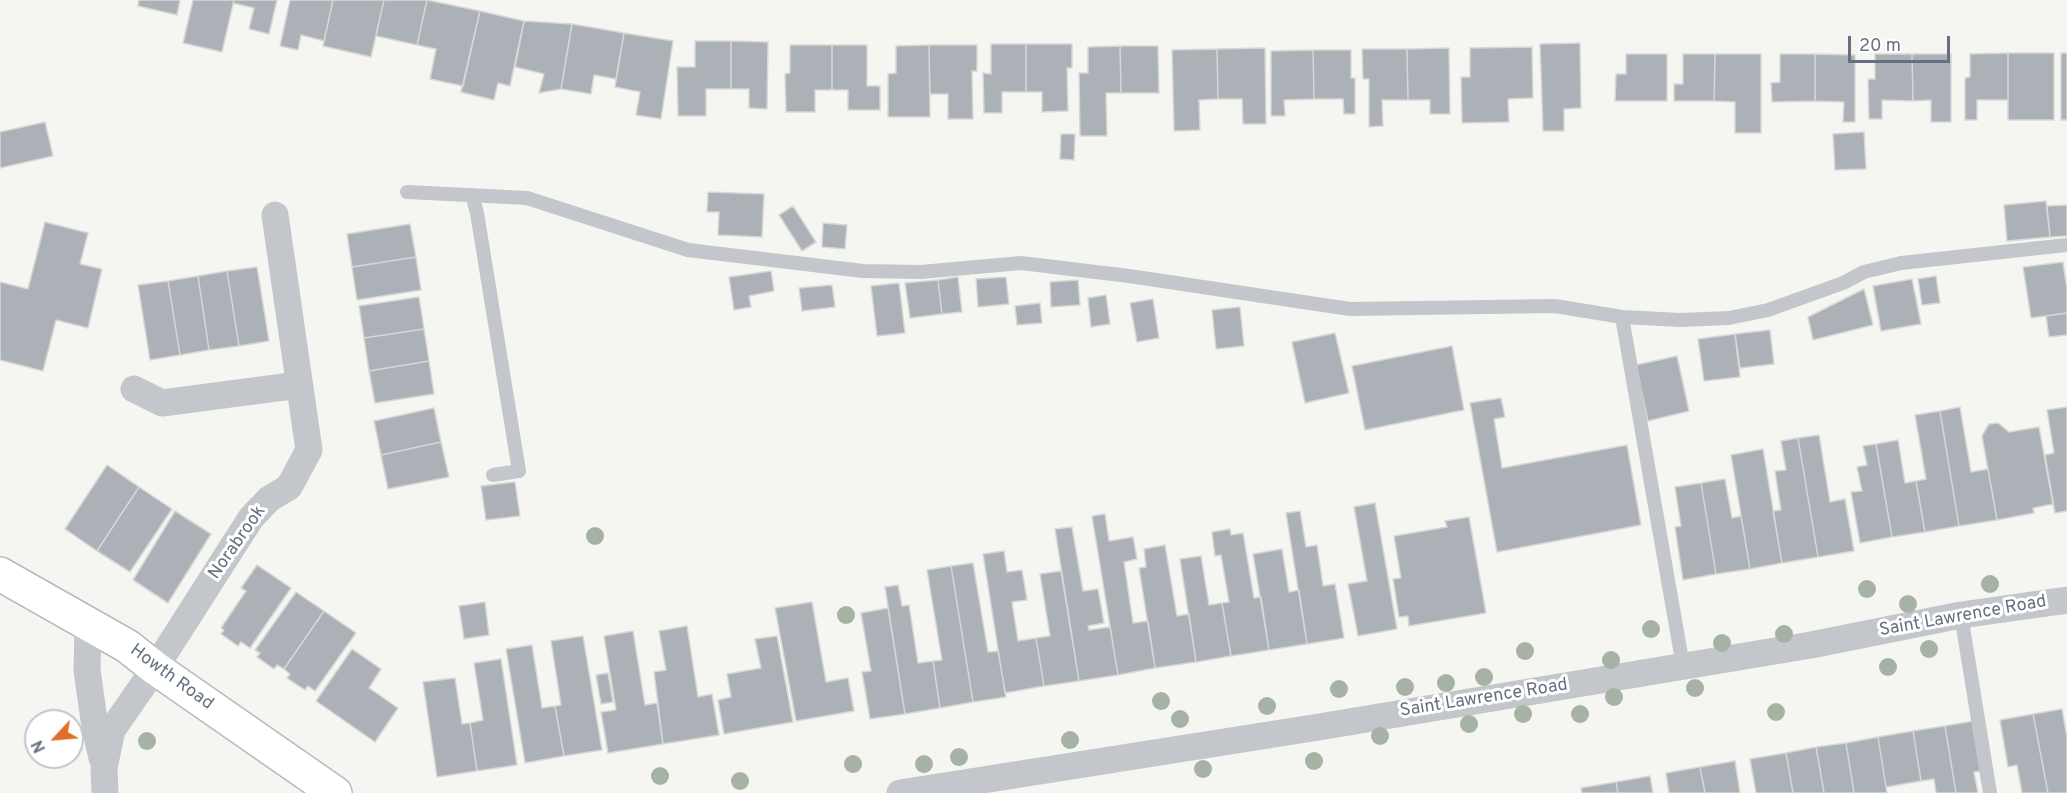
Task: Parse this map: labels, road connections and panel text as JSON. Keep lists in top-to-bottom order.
{
  "streets": {
    "main road": ["Howth Road"],
    "street": ["Norabrook", "Saint Lawrence Road"]
  },
  "crossings": [
    ["Norabrook", "Howth Road"]
  ],
  "scale_bar": "20 m",
  "north": "bottom left"
}
